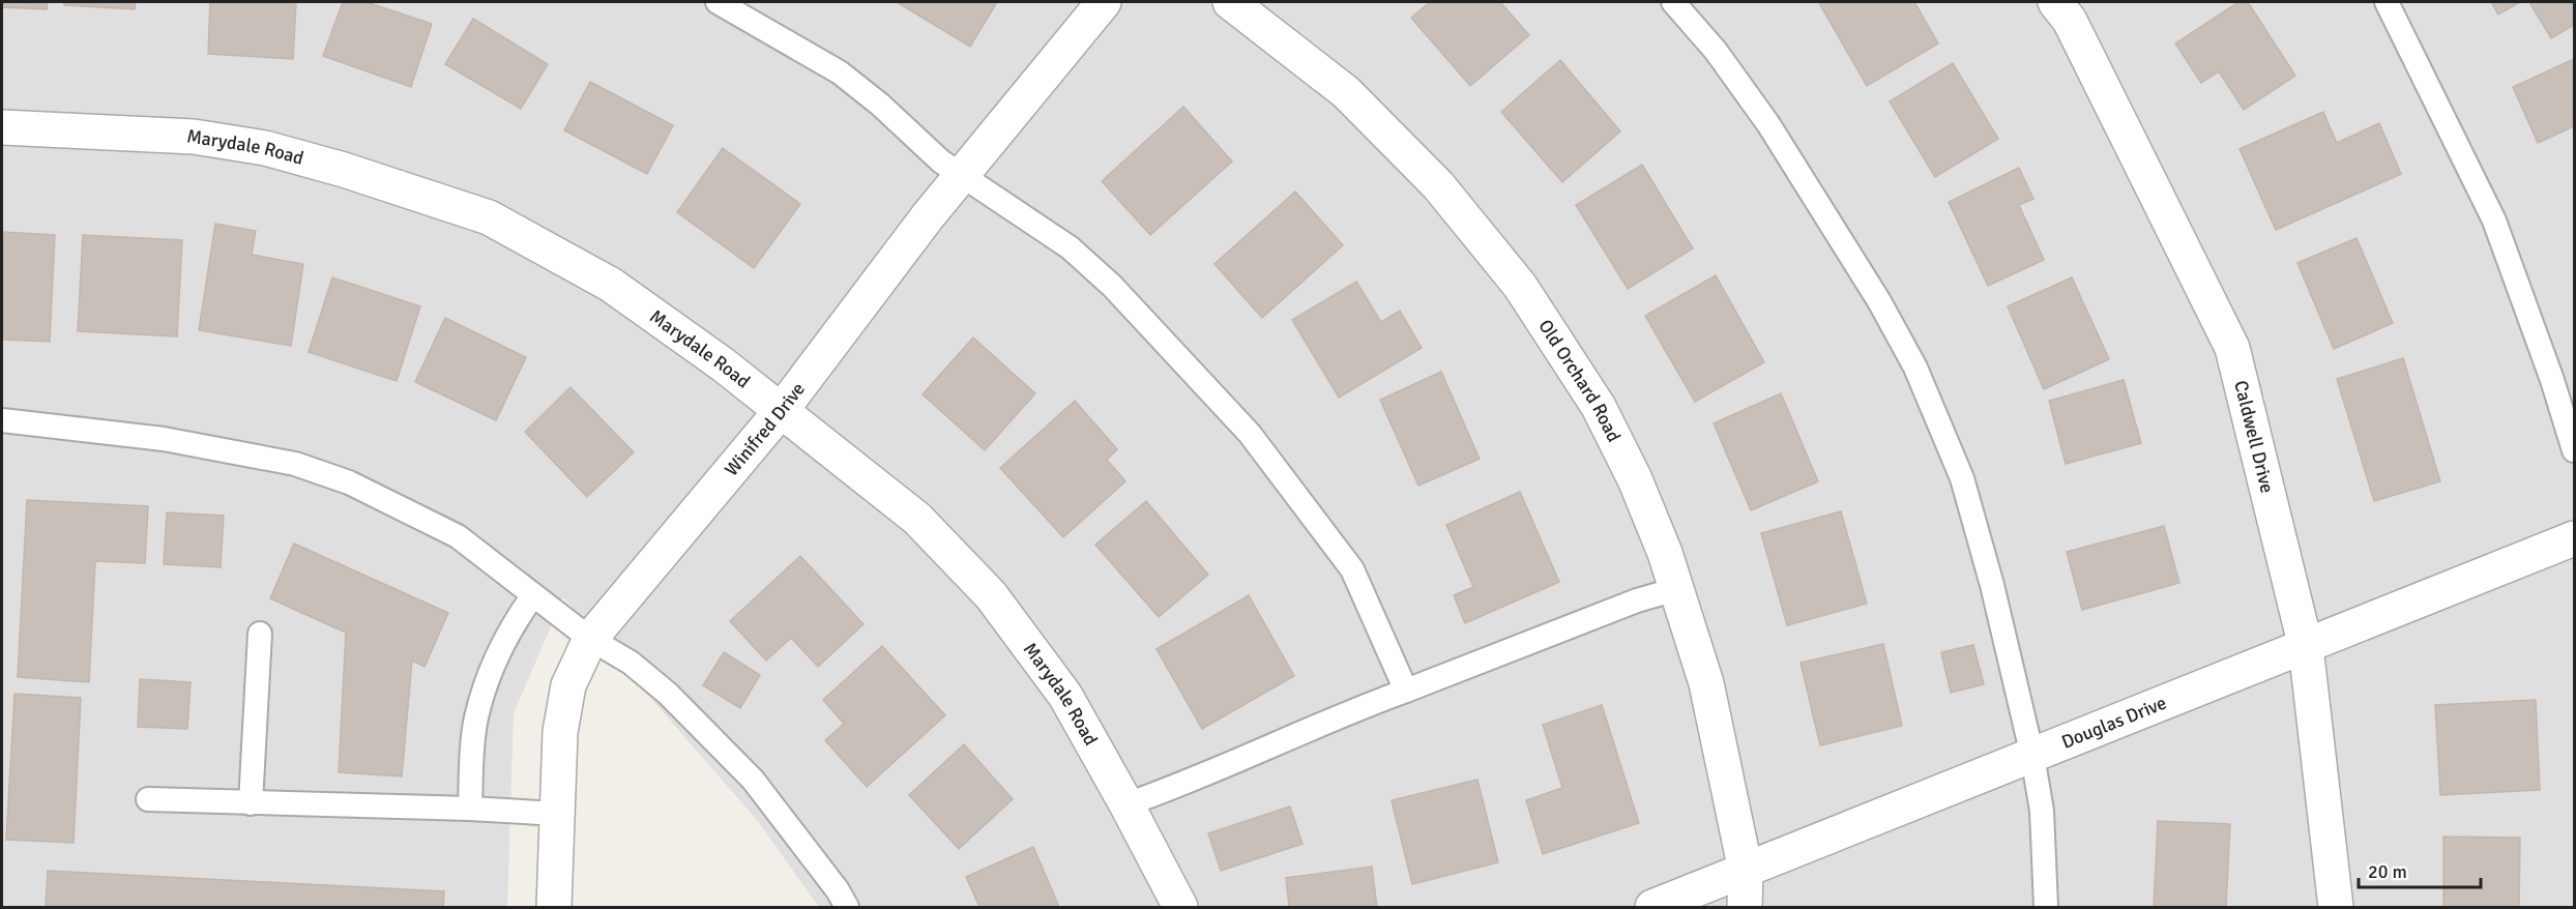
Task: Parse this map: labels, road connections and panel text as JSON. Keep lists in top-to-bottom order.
{
  "streets": {
    "street": [
      "Marydale Road",
      "Old Orchard Road",
      "Winifred Drive",
      "Caldwell Drive",
      "Douglas Drive"
    ]
  },
  "crossings": [
    ["Marydale Road", "Winifred Drive"],
    ["Old Orchard Road", "Douglas Drive"],
    ["Caldwell Drive", "Douglas Drive"]
  ],
  "scale_bar": "20 m"
}
